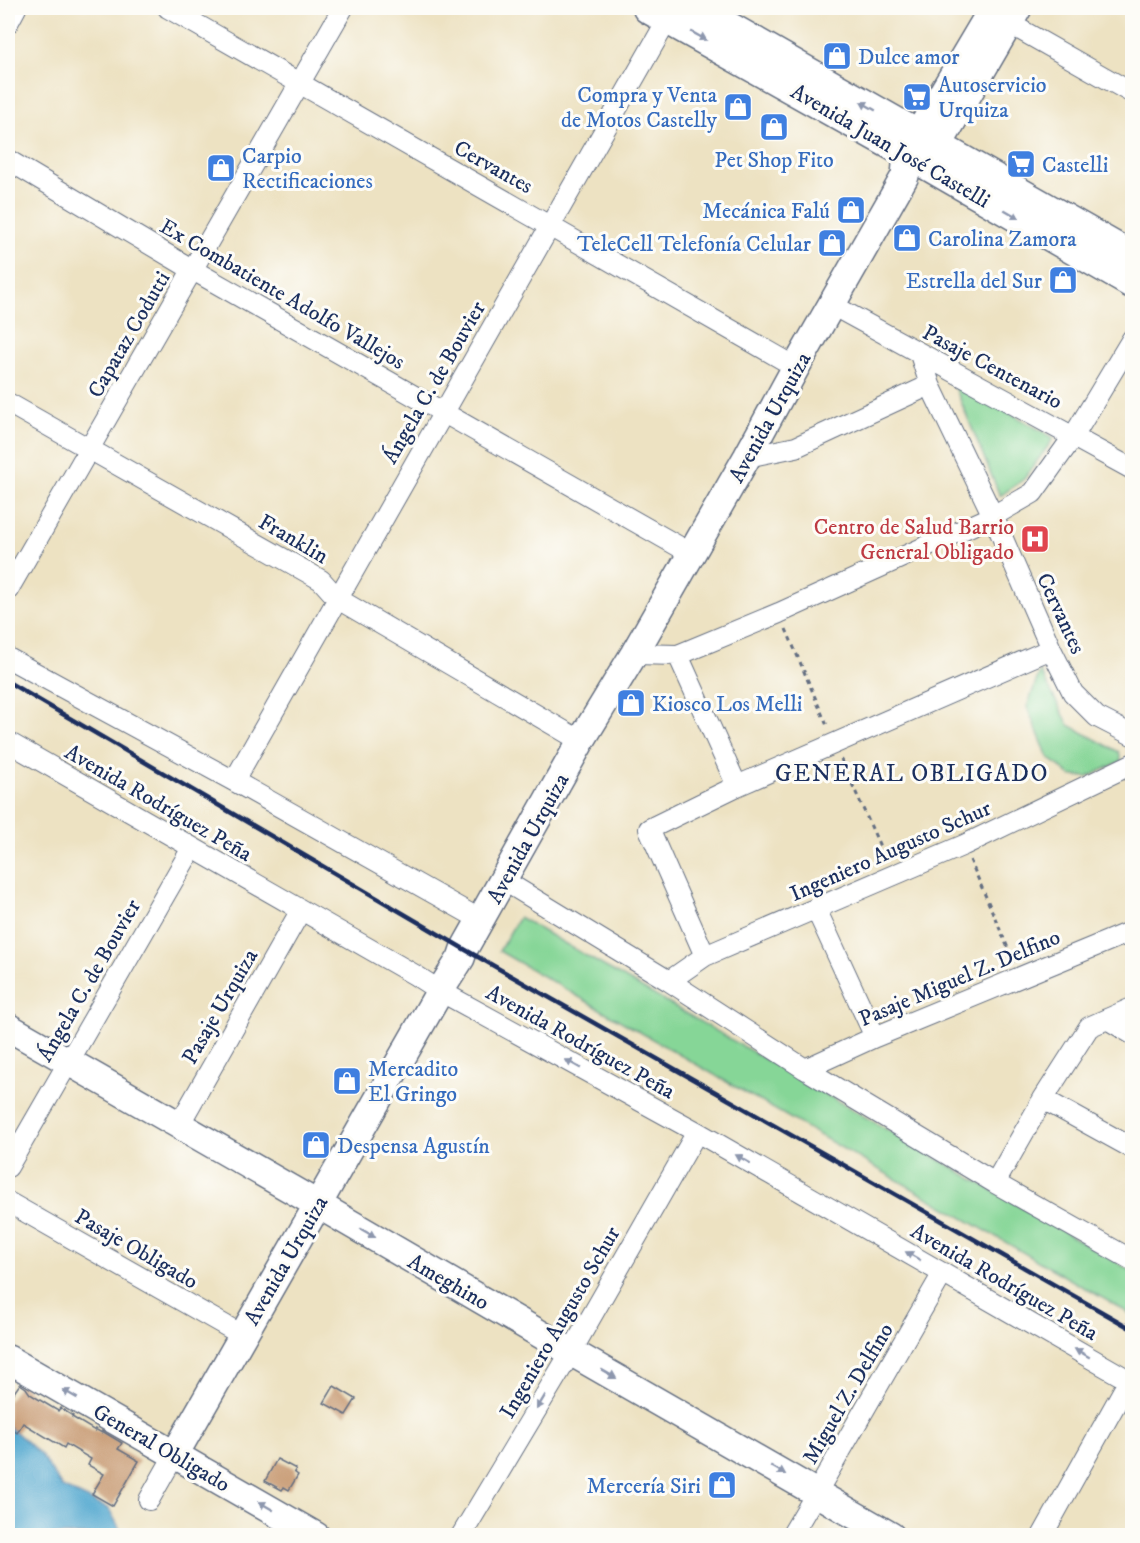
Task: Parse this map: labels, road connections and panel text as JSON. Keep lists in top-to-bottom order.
{
  "streets": {
    "main road": ["Avenida Juan José Castelli"],
    "street": [
      "Cervantes",
      "Ex Combatiente Adolfo Vallejos",
      "Capataz Codutti",
      "Pasaje Centenario",
      "Ángela C. de Bouvier",
      "Avenida Urquiza",
      "Franklin",
      "Avenida Rodríguez Peña",
      "Ingeniero Augusto Schur",
      "Pasaje Miguel Z. Delfino",
      "Pasaje Urquiza",
      "Pasaje Obligado",
      "Ameghino",
      "Miguel Z. Delfino",
      "General Obligado"
    ]
  },
  "crossings": [
    ["Avenida Juan José Castelli", "Ángela C. de Bouvier"],
    ["Avenida Juan José Castelli", "Avenida Urquiza"],
    ["Cervantes", "Capataz Codutti"],
    ["Cervantes", "Pasaje Centenario"],
    ["Cervantes", "Ángela C. de Bouvier"],
    ["Cervantes", "Avenida Urquiza"],
    ["Ex Combatiente Adolfo Vallejos", "Capataz Codutti"],
    ["Ex Combatiente Adolfo Vallejos", "Ángela C. de Bouvier"],
    ["Ex Combatiente Adolfo Vallejos", "Avenida Urquiza"],
    ["Capataz Codutti", "Franklin"],
    ["Pasaje Centenario", "Avenida Urquiza"],
    ["Ángela C. de Bouvier", "Franklin"],
    ["Ángela C. de Bouvier", "Avenida Rodríguez Peña"],
    ["Ángela C. de Bouvier", "Ameghino"],
    ["Avenida Urquiza", "Franklin"],
    ["Avenida Urquiza", "Avenida Rodríguez Peña"],
    ["Avenida Urquiza", "Pasaje Obligado"],
    ["Avenida Urquiza", "Ameghino"],
    ["Avenida Urquiza", "General Obligado"],
    ["Avenida Rodríguez Peña", "Ingeniero Augusto Schur"],
    ["Avenida Rodríguez Peña", "Pasaje Urquiza"],
    ["Avenida Rodríguez Peña", "Miguel Z. Delfino"],
    ["Ingeniero Augusto Schur", "Ameghino"],
    ["Pasaje Urquiza", "Ameghino"],
    ["Ameghino", "Miguel Z. Delfino"]
  ],
  "one_way": ["Ameghino", "General Obligado"],
  "districts": ["GENERAL OBLIGADO"],
  "places": {
    "shop": [
      "Dulce amor",
      "Compra y Venta de Motos Castelly",
      "Pet Shop Fito",
      "Carpio Rectificaciones",
      "Mecánica Falú",
      "Carolina Zamora",
      "TeleCell Telefonía Celular",
      "Estrella del Sur",
      "Kiosco Los Melli",
      "Mercadito El Gringo",
      "Despensa Agustín",
      "Mercería Siri"
    ],
    "supermarket": ["Autoservicio Urquiza", "Castelli"],
    "hospital": ["Centro de Salud Barrio General Obligado"]
  }
}
